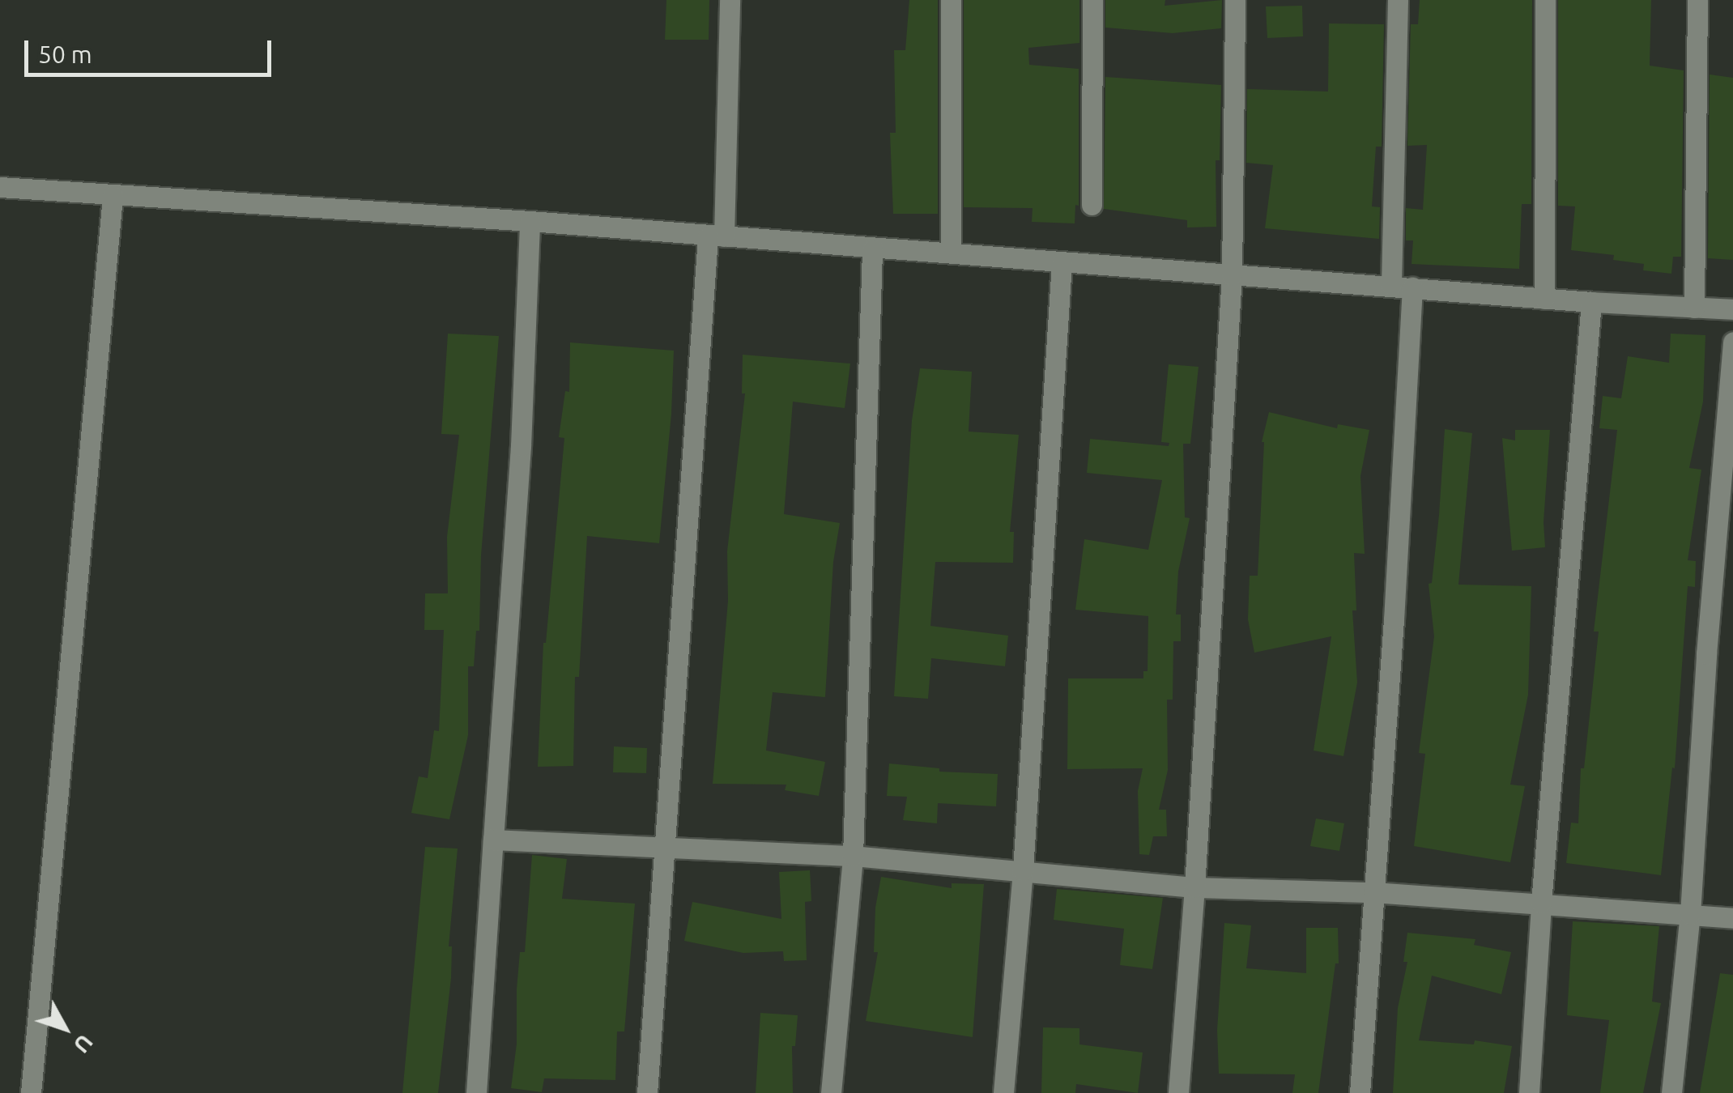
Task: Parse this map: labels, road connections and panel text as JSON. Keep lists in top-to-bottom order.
{
  "scale_bar": "50 m",
  "north": "bottom right"
}
